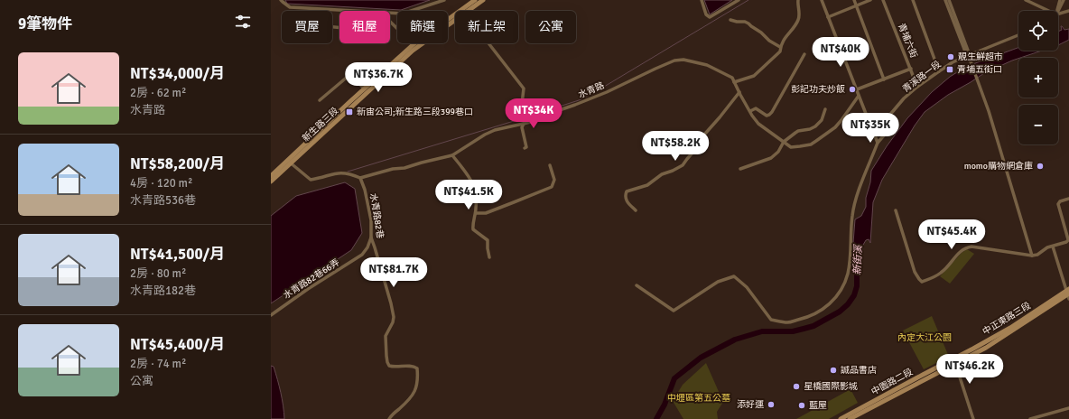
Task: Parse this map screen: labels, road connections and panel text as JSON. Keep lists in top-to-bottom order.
{
  "streets": {
    "main road": ["新生路三段", "中正東路三段", "中園路二段"],
    "street": [
      "青埔六街",
      "青溪路一段",
      "水青路",
      "水青路82巷",
      "水青路82巷66弄"
    ]
  },
  "crossings": [
    ["青埔六街", "青溪路一段"],
    ["水青路", "水青路82巷"],
    ["水青路82巷", "水青路82巷66弄"],
    ["中正東路三段", "中園路二段"]
  ],
  "water": ["新街溪"],
  "parks": ["內定大江公園", "中壢區第五公墓"],
  "places": {
    "other": [
      "靚生鮮超市",
      "彭記功夫炒飯",
      "momo購物網倉庫",
      "誠品書店",
      "星橋國際影城",
      "添好運",
      "藍屋"
    ],
    "transit": ["青埔五街口", "新宙公司;新生路三段399巷口"]
  },
  "page": {
    "heading": "9筆物件",
    "map_buttons": ["+", "−"],
    "chip": [
      "買屋",
      "租屋",
      "篩選",
      "新上架",
      "公寓"
    ],
    "price": [
      "NT$40K",
      "NT$36.7K",
      "NT$34K",
      "NT$35K",
      "NT$58.2K",
      "NT$41.5K",
      "NT$45.4K",
      "NT$81.7K",
      "NT$46.2K"
    ],
    "list": [
      {
        "name": "NT$34,000/月",
        "note": "2房 · 62 m² · 水青路"
      },
      {
        "name": "NT$58,200/月",
        "note": "4房 · 120 m² · 水青路536巷"
      },
      {
        "name": "NT$41,500/月",
        "note": "2房 · 80 m² · 水青路182巷"
      },
      {
        "name": "NT$45,400/月",
        "note": "2房 · 74 m² · 公寓"
      }
    ]
  }
}
